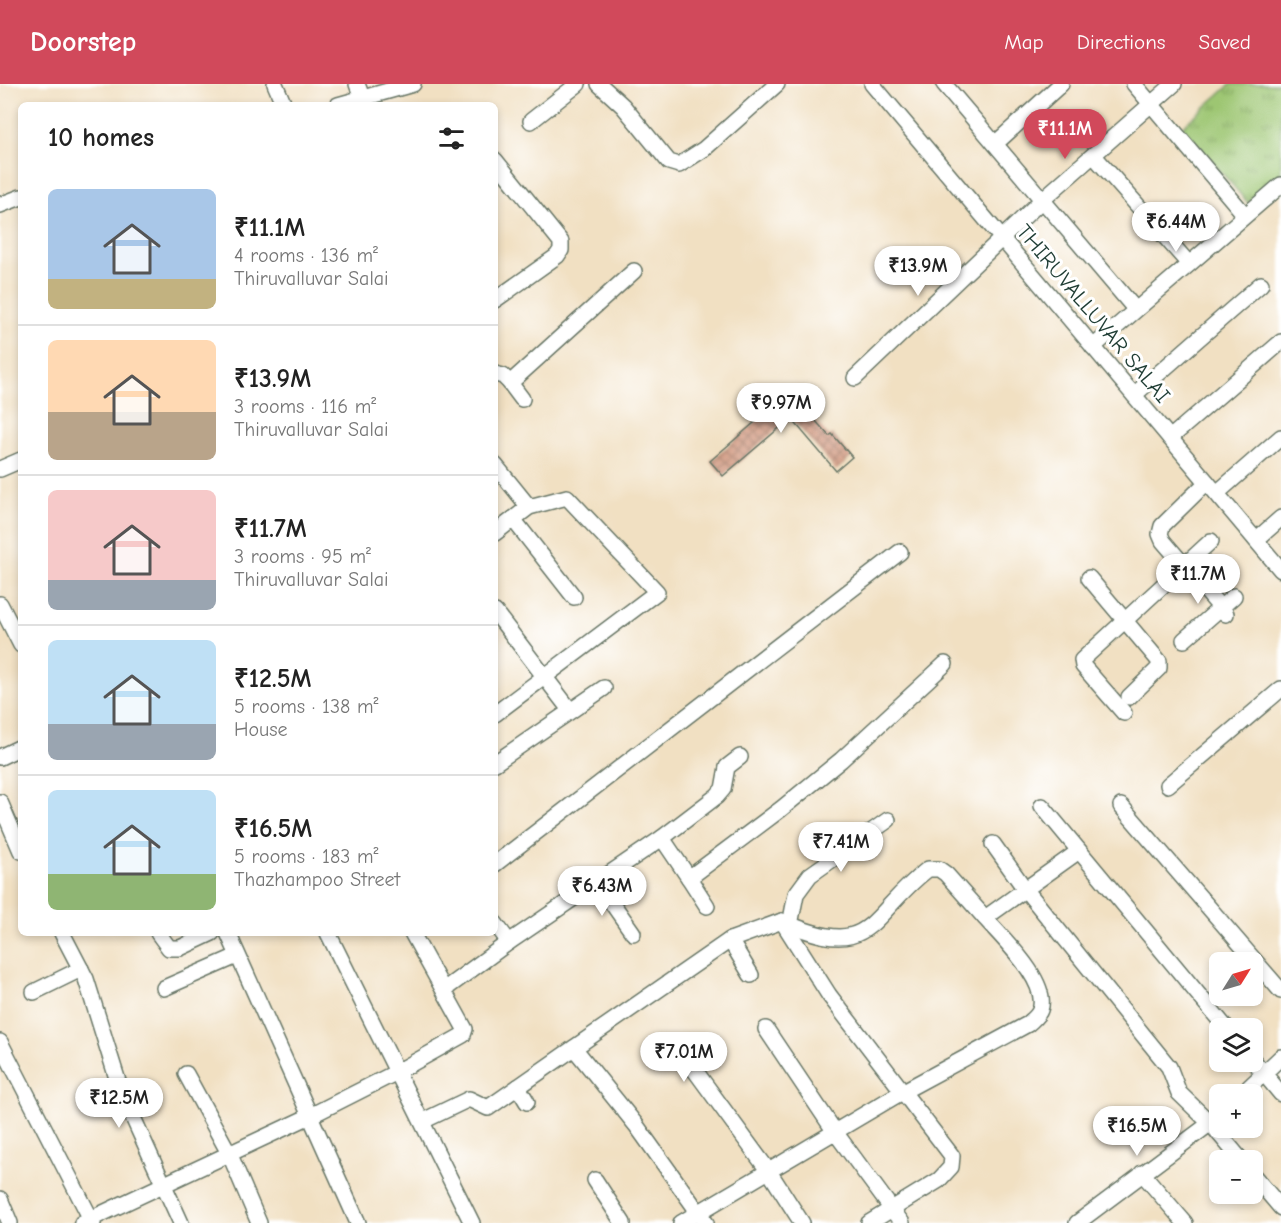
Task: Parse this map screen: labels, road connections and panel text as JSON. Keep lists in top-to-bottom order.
{
  "streets": {
    "street": ["THIRUVALLUVAR SALAI"]
  },
  "north": "top right",
  "page": {
    "header": "Doorstep",
    "nav": ["Map", "Directions", "Saved"],
    "heading": "10 homes",
    "price": [
      "₹11.1M",
      "₹6.44M",
      "₹13.9M",
      "₹9.97M",
      "₹11.7M",
      "₹7.41M",
      "₹6.43M",
      "₹7.01M",
      "₹12.5M",
      "₹16.5M"
    ],
    "list": [
      {
        "name": "₹11.1M",
        "note": "4 rooms · 136 m² · Thiruvalluvar Salai"
      },
      {
        "name": "₹13.9M",
        "note": "3 rooms · 116 m² · Thiruvalluvar Salai"
      },
      {
        "name": "₹11.7M",
        "note": "3 rooms · 95 m² · Thiruvalluvar Salai"
      },
      {
        "name": "₹12.5M",
        "note": "5 rooms · 138 m² · House"
      },
      {
        "name": "₹16.5M",
        "note": "5 rooms · 183 m² · Thazhampoo Street"
      }
    ],
    "map_buttons": ["+", "−"]
  }
}
